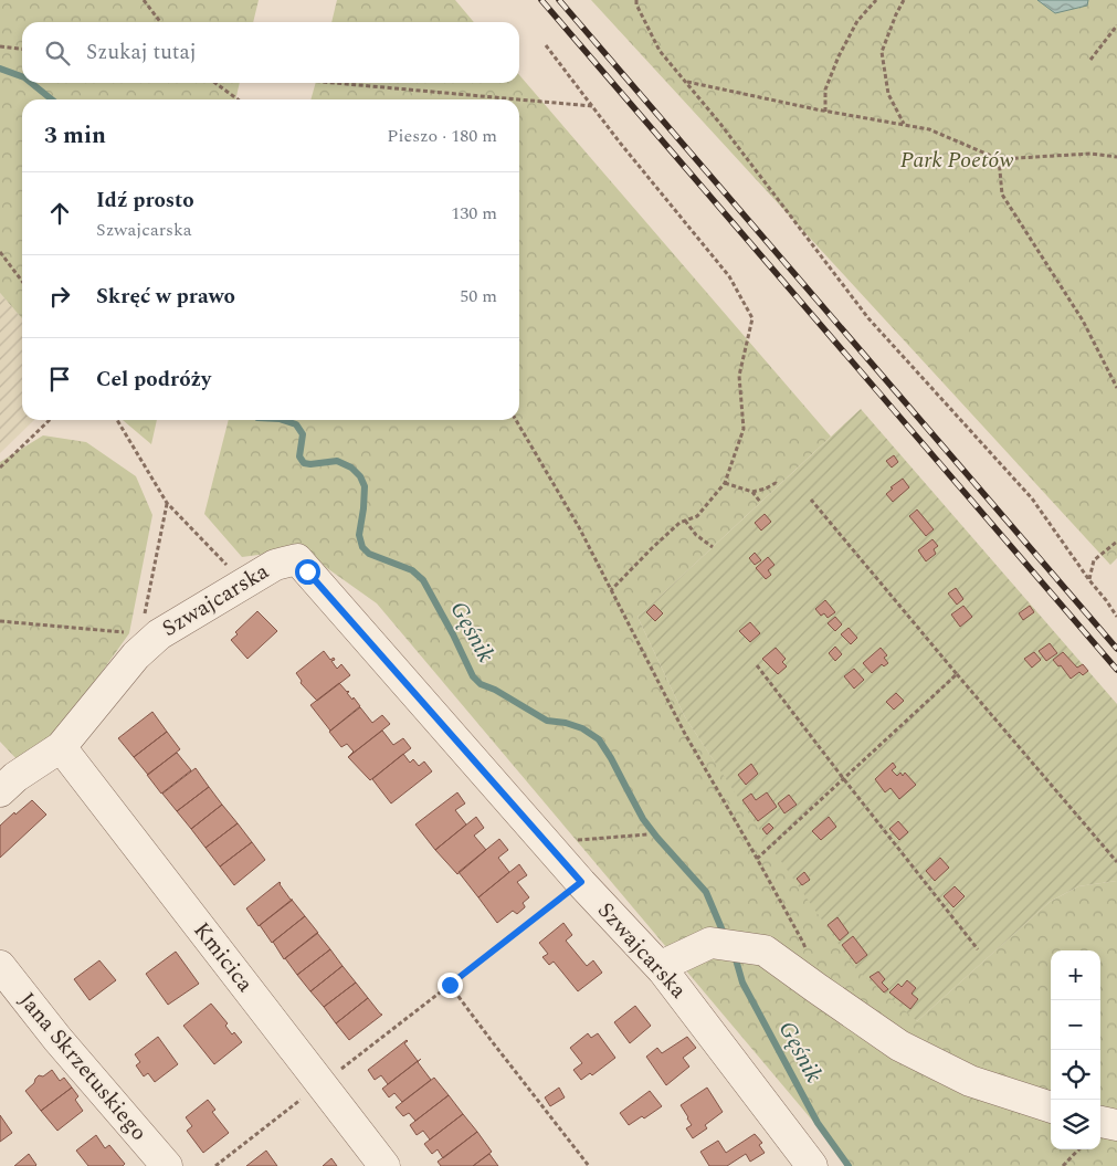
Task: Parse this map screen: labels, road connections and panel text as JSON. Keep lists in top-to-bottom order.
{
  "streets": {
    "street": ["Szwajcarska", "Kmicica", "Jana Skrzetuskiego"]
  },
  "crossings": [
    ["Szwajcarska", "Kmicica"]
  ],
  "water": ["Gęśnik"],
  "parks": ["Park Poetów"],
  "page": {
    "search": "Szukaj tutaj",
    "heading": ["3 min", "Pieszo · 180 m"],
    "list": [
      ["Idź prosto", "Szwajcarska", "130 m"],
      ["Skręć w prawo", "50 m"],
      "Cel podróży"
    ],
    "map_buttons": ["+", "−"]
  }
}
